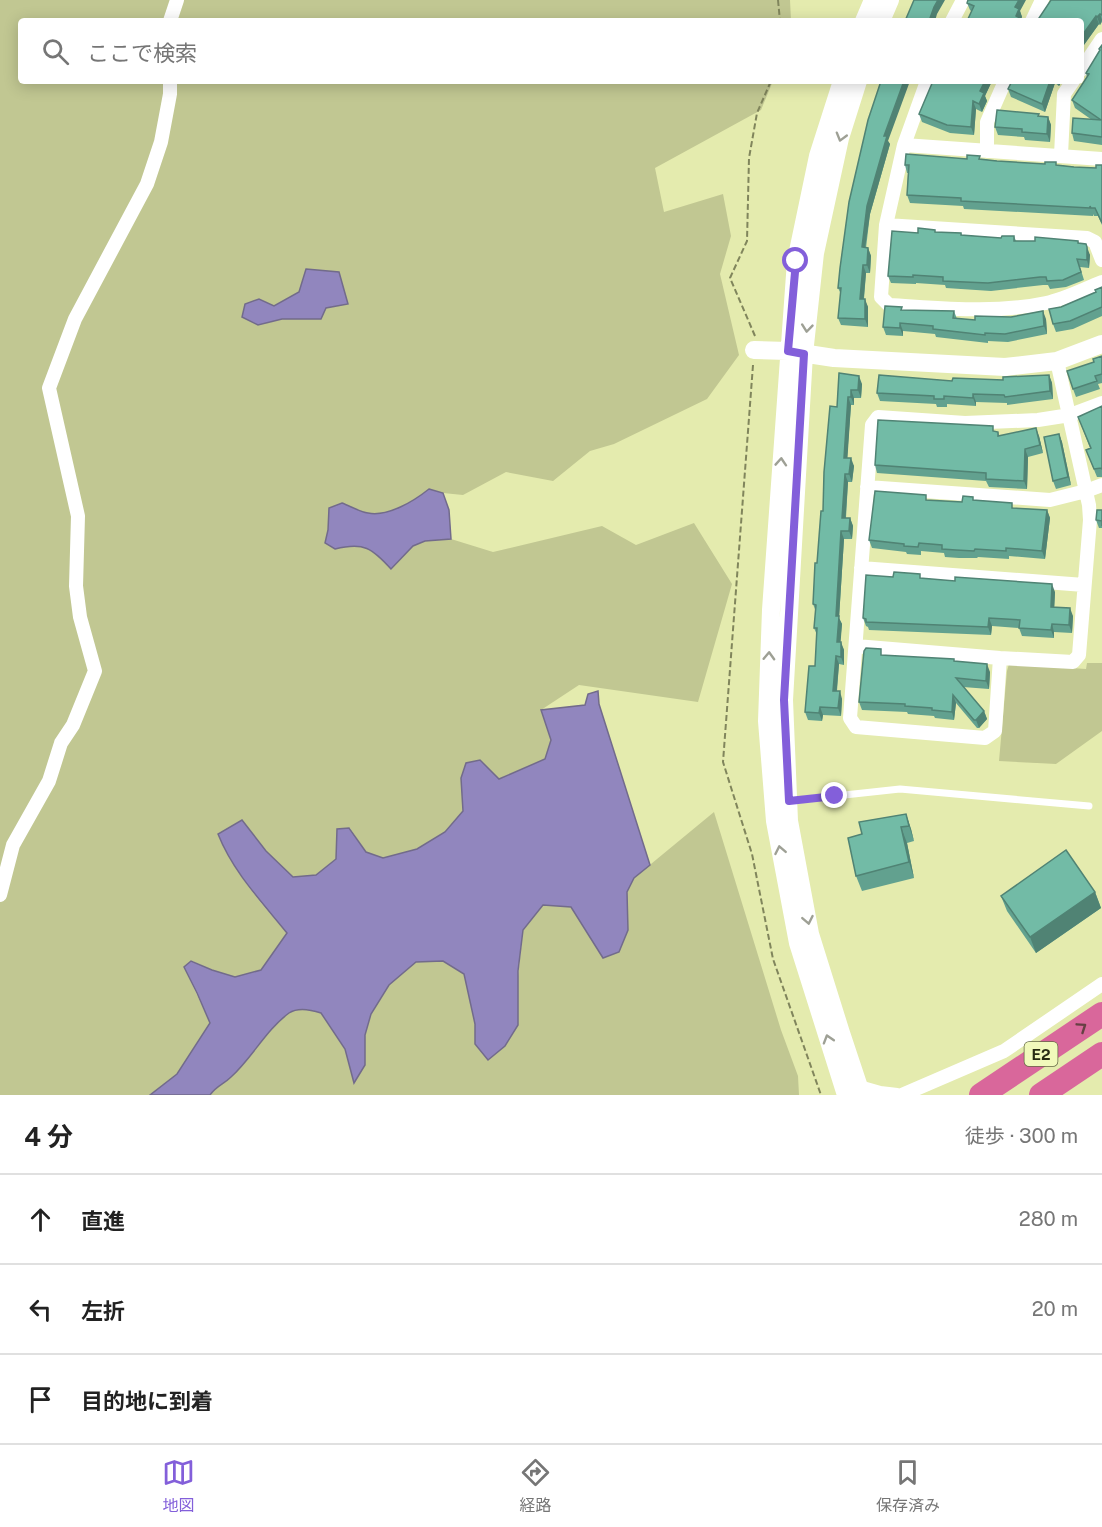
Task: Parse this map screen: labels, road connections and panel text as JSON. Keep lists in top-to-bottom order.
{
  "streets": {
    "highway": ["E2"]
  },
  "page": {
    "search": "ここで検索",
    "heading": ["4 分", "徒歩 · 300 m"],
    "list": [
      ["直進", "280 m"],
      ["左折", "20 m"],
      "目的地に到着"
    ],
    "nav": ["地図", "経路", "保存済み"]
  }
}
